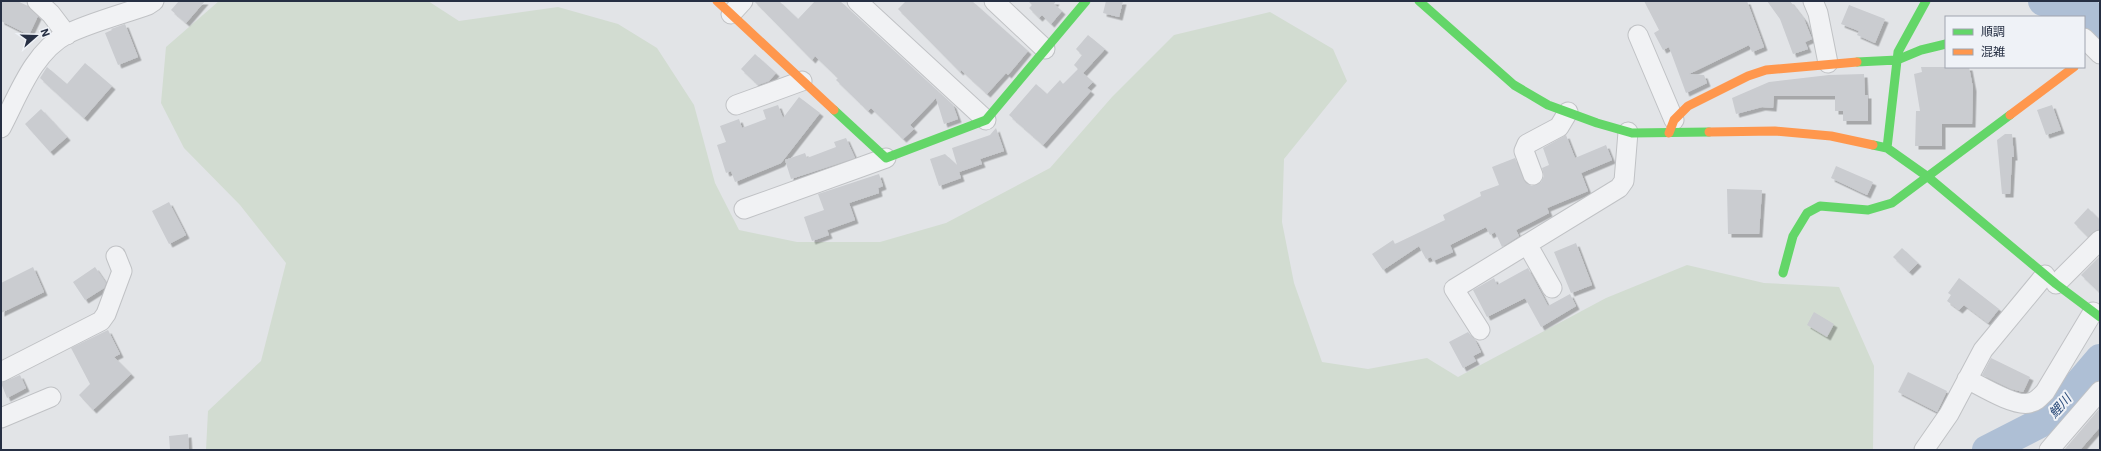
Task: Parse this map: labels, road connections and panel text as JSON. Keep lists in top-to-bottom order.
{
  "water": ["鯉川"],
  "legend": ["順調", "混雑"],
  "north": "right"
}
